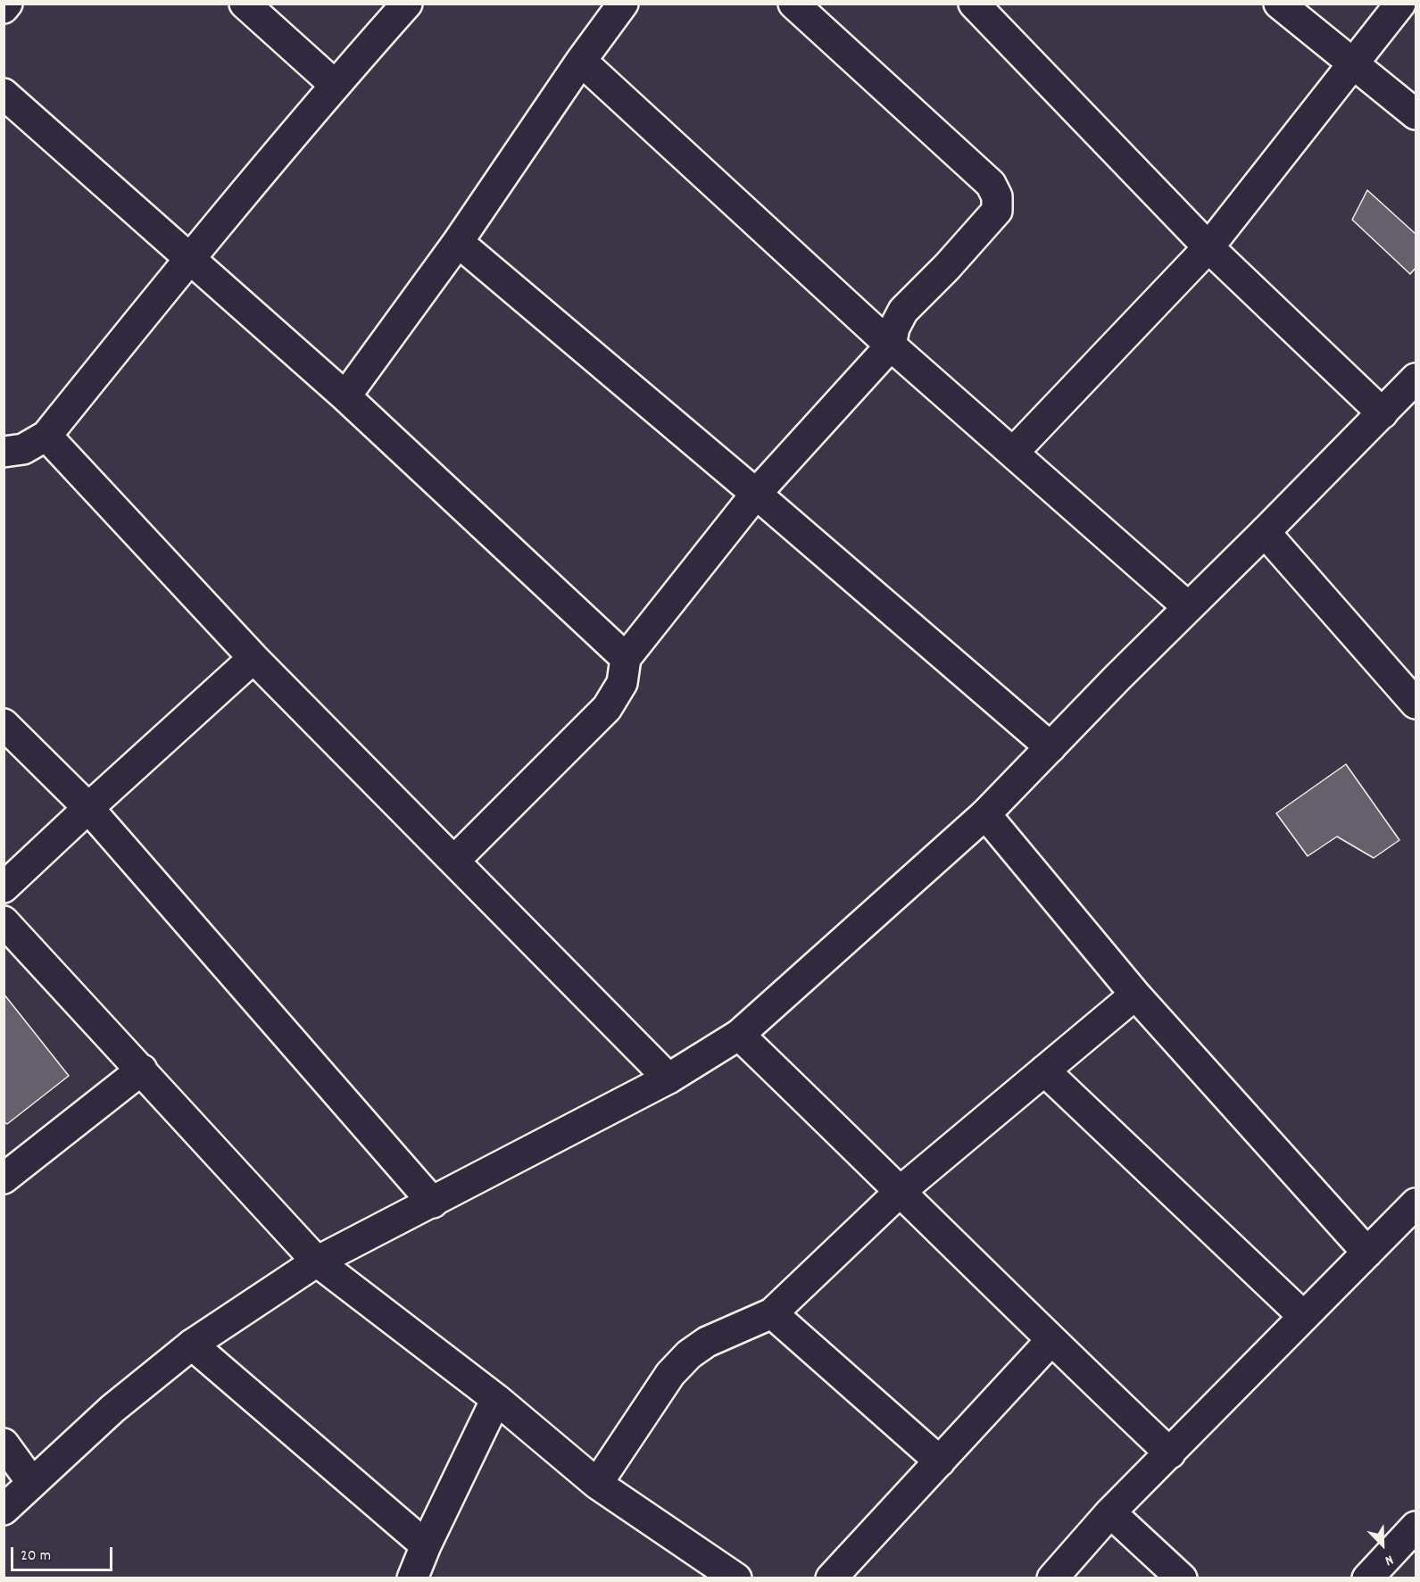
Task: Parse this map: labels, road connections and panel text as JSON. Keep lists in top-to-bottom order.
{
  "scale_bar": "20 m",
  "north": "bottom right"
}
